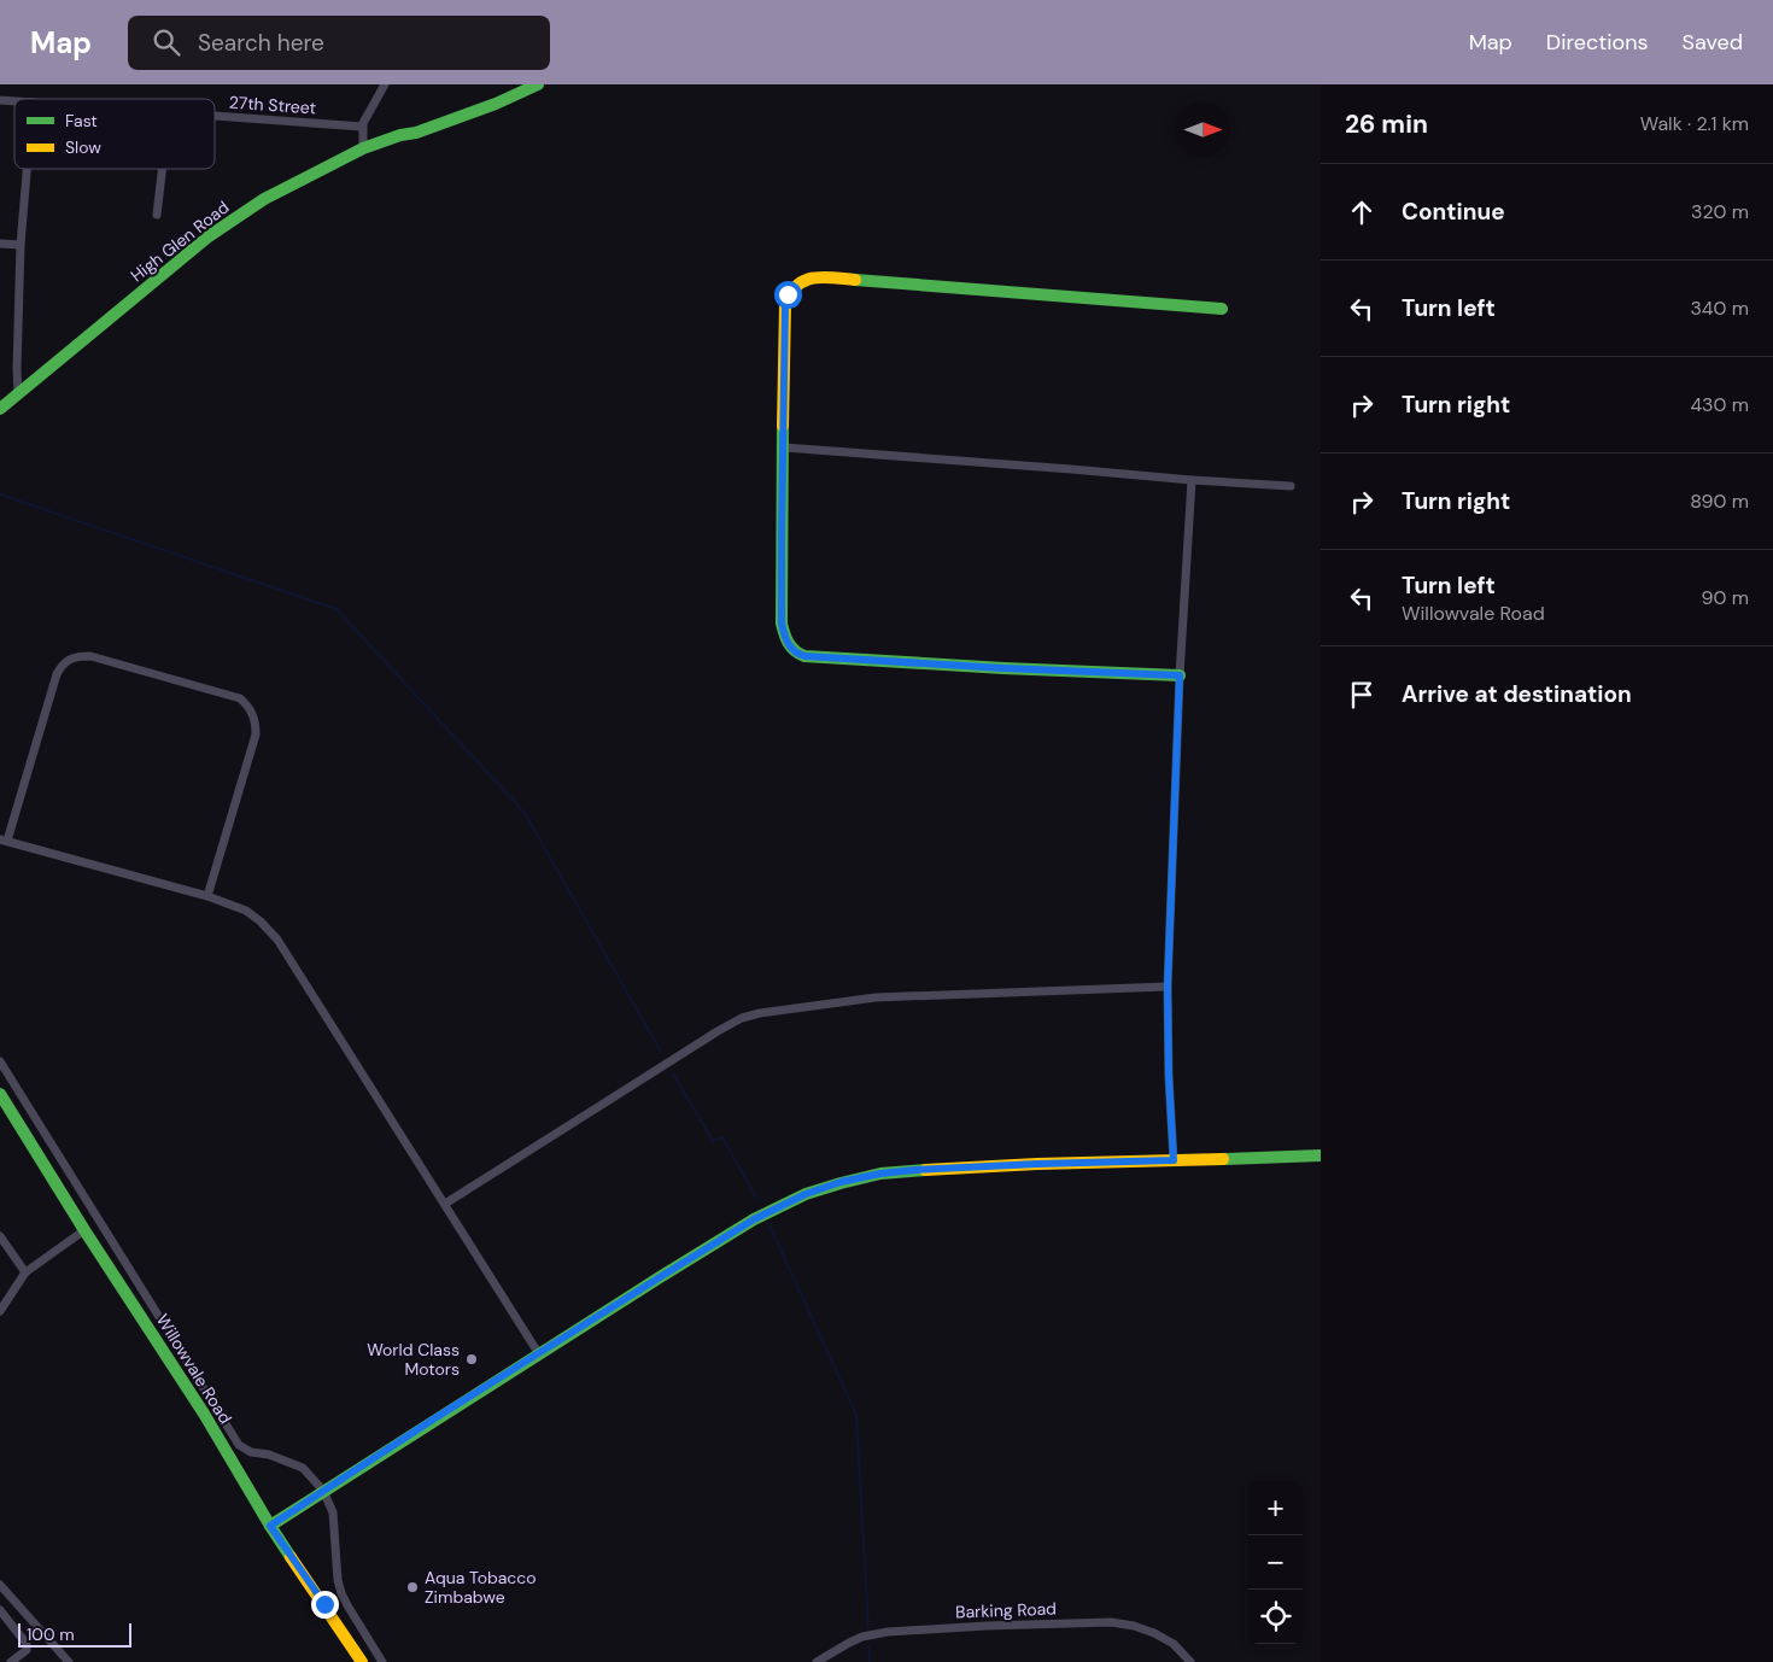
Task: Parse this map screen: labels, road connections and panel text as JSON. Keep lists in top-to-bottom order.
{
  "streets": {
    "street": [
      "27th Street",
      "High Glen Road",
      "Willowvale Road",
      "Barking Road"
    ]
  },
  "places": ["World Class Motors", "Aqua Tobacco Zimbabwe"],
  "legend": ["Fast", "Slow"],
  "scale_bar": "100 m",
  "north": "right",
  "page": {
    "header": "Map",
    "search": "Search here",
    "nav": ["Map", "Directions", "Saved"],
    "heading": ["26 min", "Walk · 2.1 km"],
    "list": [
      ["Continue", "320 m"],
      ["Turn left", "340 m"],
      ["Turn right", "430 m"],
      ["Turn right", "890 m"],
      ["Turn left", "Willowvale Road", "90 m"],
      "Arrive at destination"
    ],
    "map_buttons": ["+", "−"],
    "scale": "100 m"
  }
}
